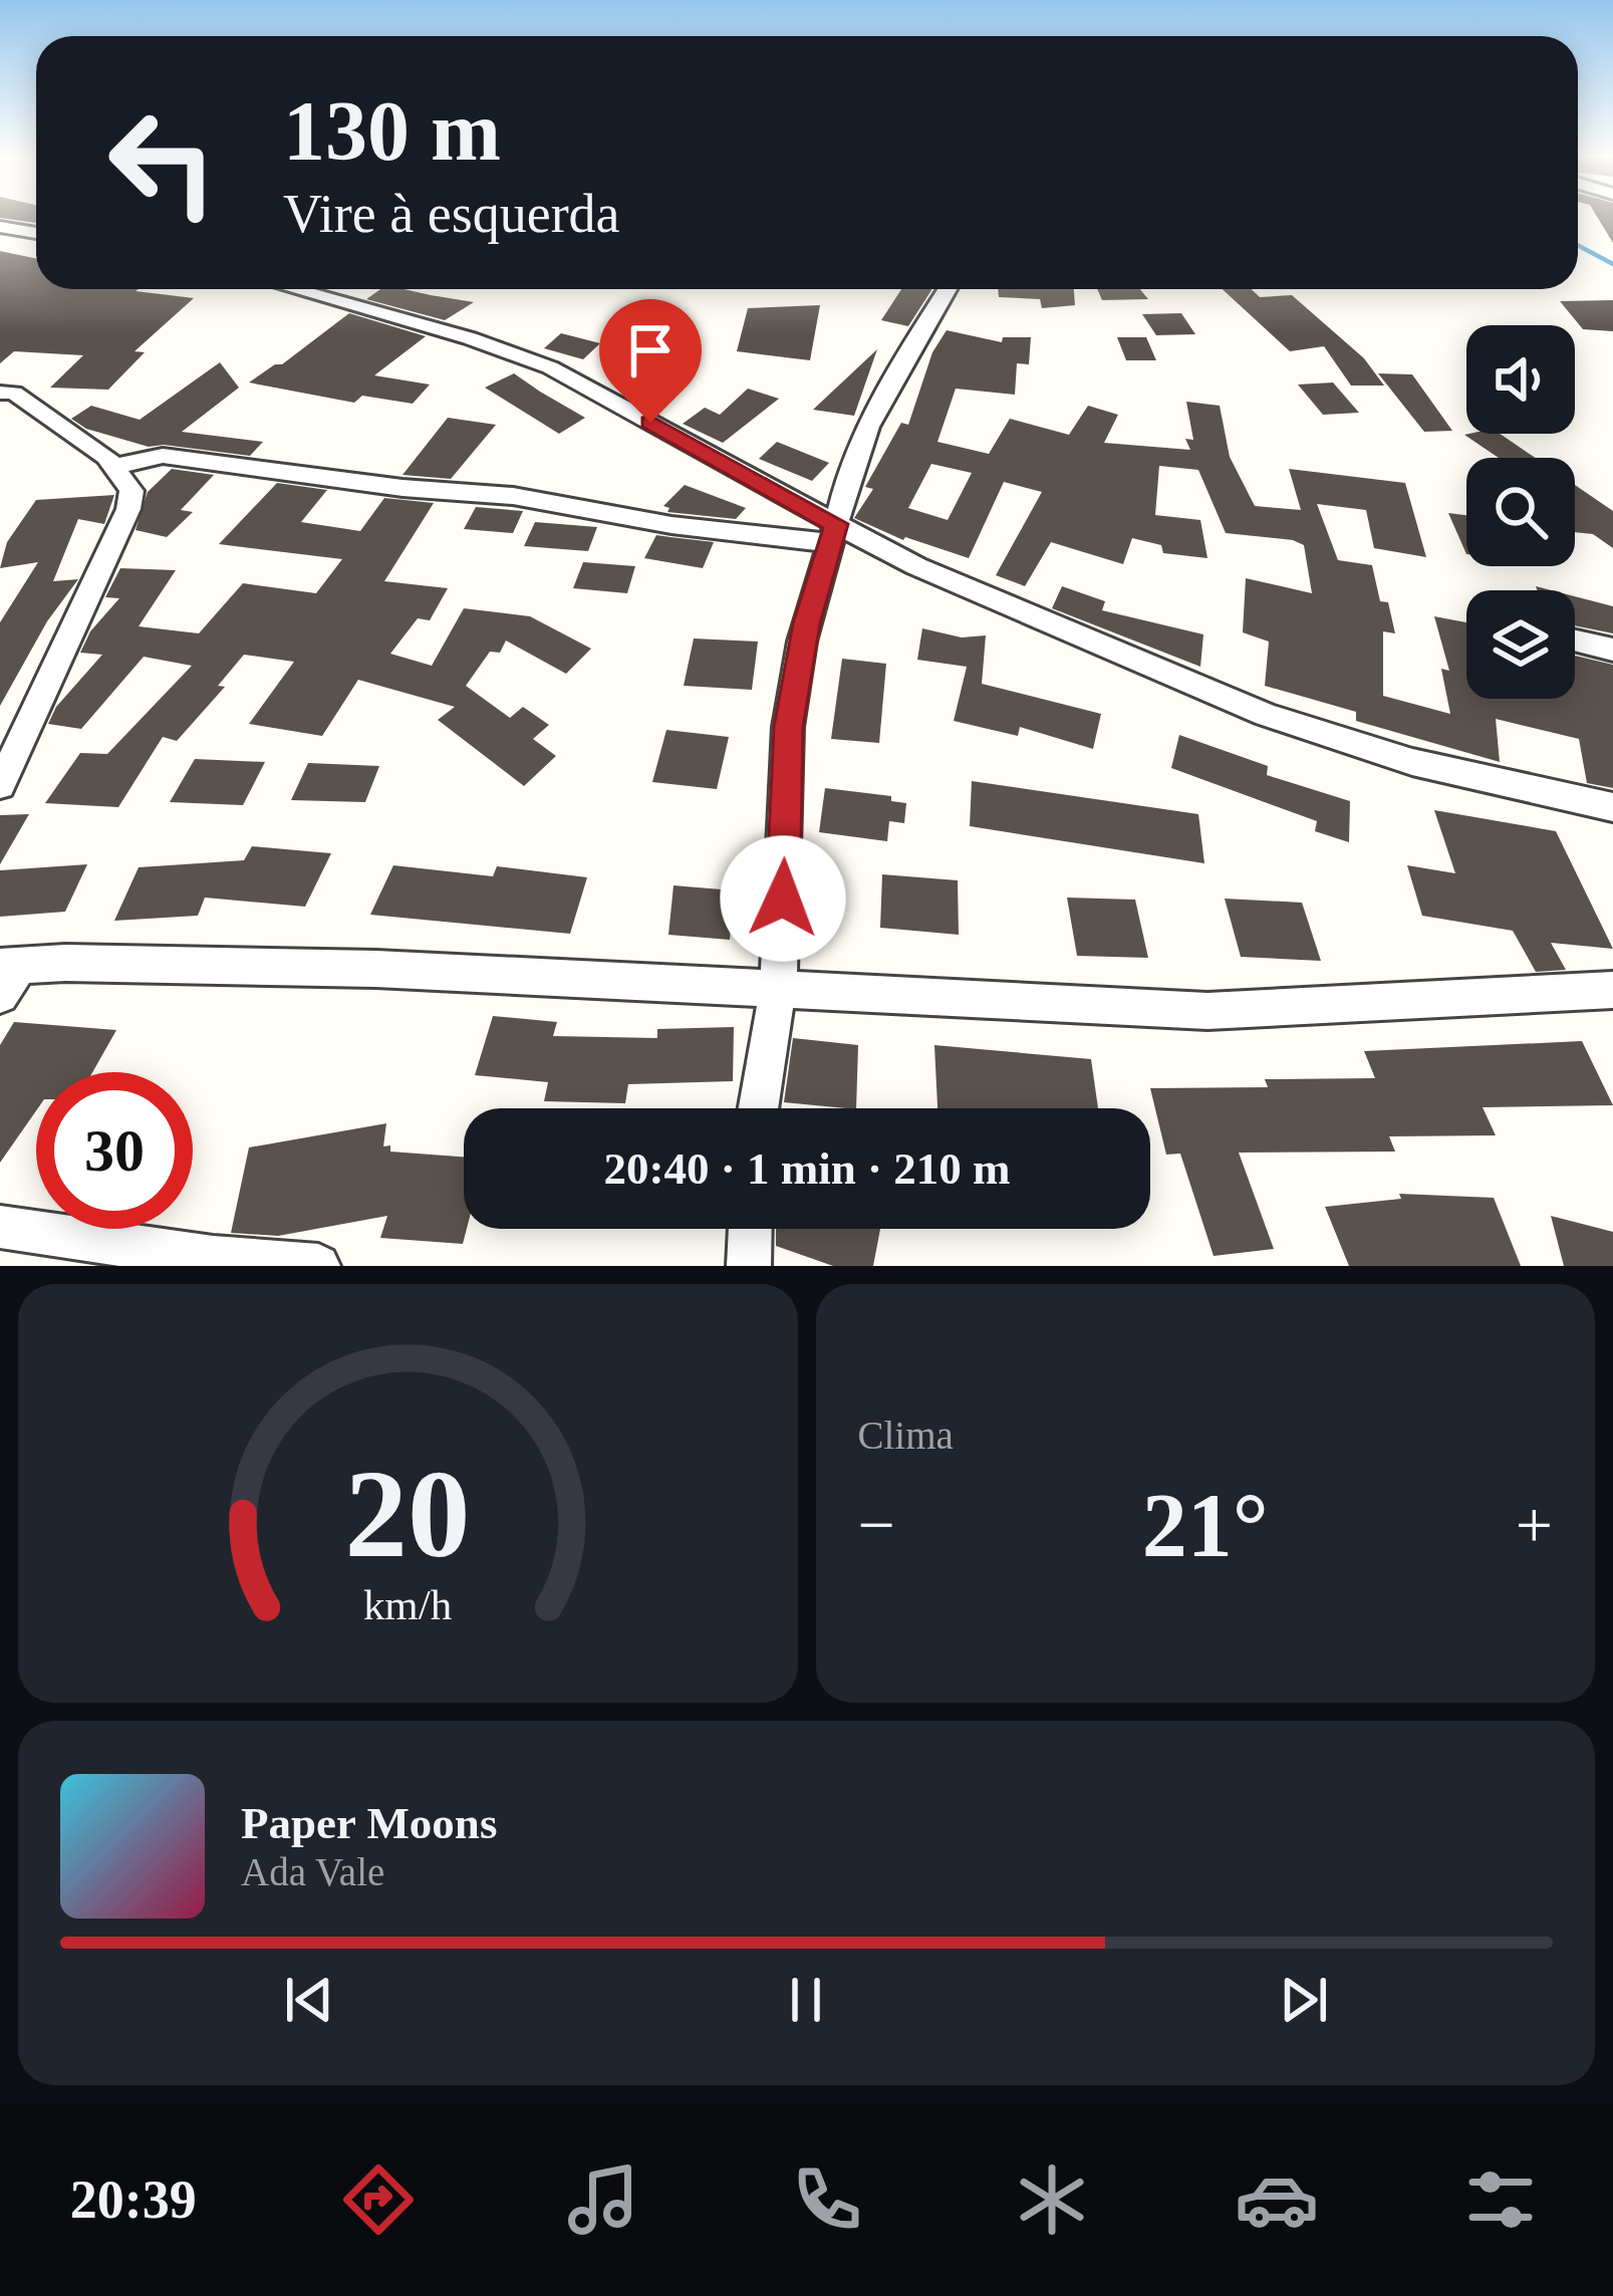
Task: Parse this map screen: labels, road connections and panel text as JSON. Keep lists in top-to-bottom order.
{
  "page": {
    "turn": ["130 m", "Vire à esquerda"],
    "limit": "30",
    "trip": "20:40 · 1 min · 210 m",
    "tile": "Clima",
    "heat": ["−", "21°", "+"],
    "song": ["Paper Moons", "Ada Vale"],
    "tabs": "20:39",
    "gauge": ["20", "km/h"]
  }
}
